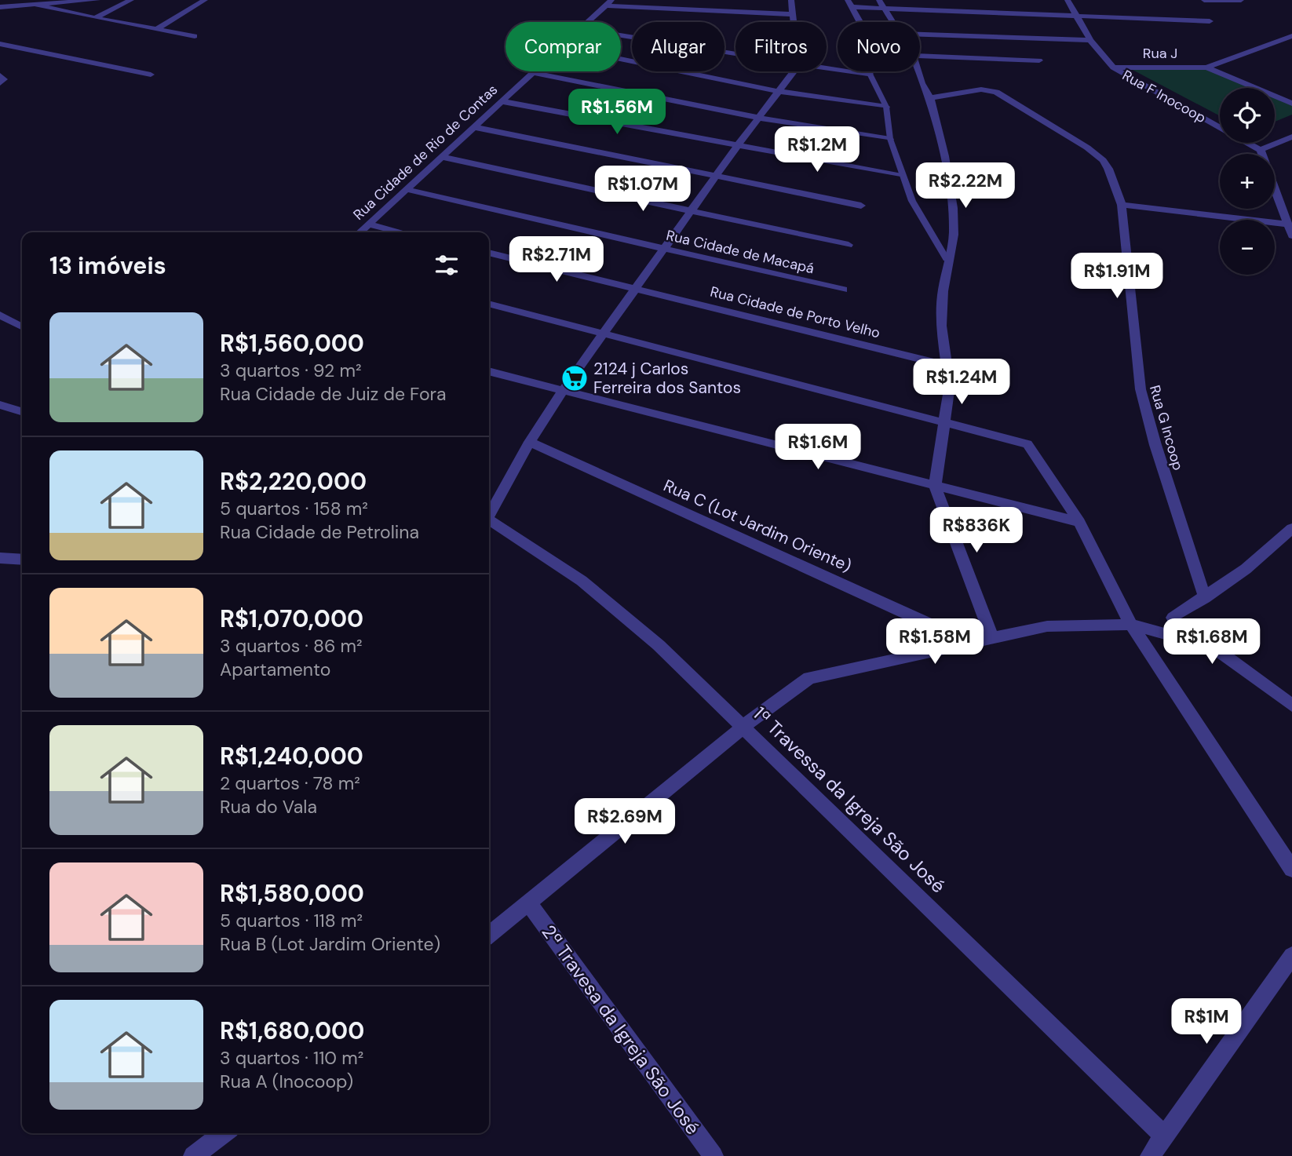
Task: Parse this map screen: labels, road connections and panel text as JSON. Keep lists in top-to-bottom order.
{
  "streets": {
    "street": [
      "Rua J",
      "Rua F Inocoop",
      "Rua Cidade de Rio de Contas",
      "Rua Cidade de Macapá",
      "Rua Cidade de Porto Velho",
      "Rua G Incoop",
      "Rua C (Lot Jardim Oriente)",
      "1ª Travessa da Igreja São José",
      "2ª Travesa da Igreja São José"
    ]
  },
  "crossings": [
    ["Rua J", "Rua F Inocoop"],
    ["Rua Cidade de Rio de Contas", "Rua Cidade de Macapá"]
  ],
  "places": {
    "supermarket": ["2124 j Carlos Ferreira dos Santos"]
  },
  "page": {
    "chip": [
      "Comprar",
      "Alugar",
      "Filtros",
      "Novo"
    ],
    "map_buttons": ["+", "−"],
    "price": [
      "R$1.56M",
      "R$1.2M",
      "R$2.22M",
      "R$1.07M",
      "R$2.71M",
      "R$1.91M",
      "R$1.24M",
      "R$1.6M",
      "R$836K",
      "R$1.58M",
      "R$1.68M",
      "R$2.69M",
      "R$1M"
    ],
    "heading": "13 imóveis",
    "list": [
      {
        "name": "R$1,560,000",
        "note": "3 quartos · 92 m² · Rua Cidade de Juiz de Fora"
      },
      {
        "name": "R$2,220,000",
        "note": "5 quartos · 158 m² · Rua Cidade de Petrolina"
      },
      {
        "name": "R$1,070,000",
        "note": "3 quartos · 86 m² · Apartamento"
      },
      {
        "name": "R$1,240,000",
        "note": "2 quartos · 78 m² · Rua do Vala"
      },
      {
        "name": "R$1,580,000",
        "note": "5 quartos · 118 m² · Rua B (Lot Jardim Oriente)"
      },
      {
        "name": "R$1,680,000",
        "note": "3 quartos · 110 m² · Rua A (Inocoop)"
      }
    ]
  }
}
